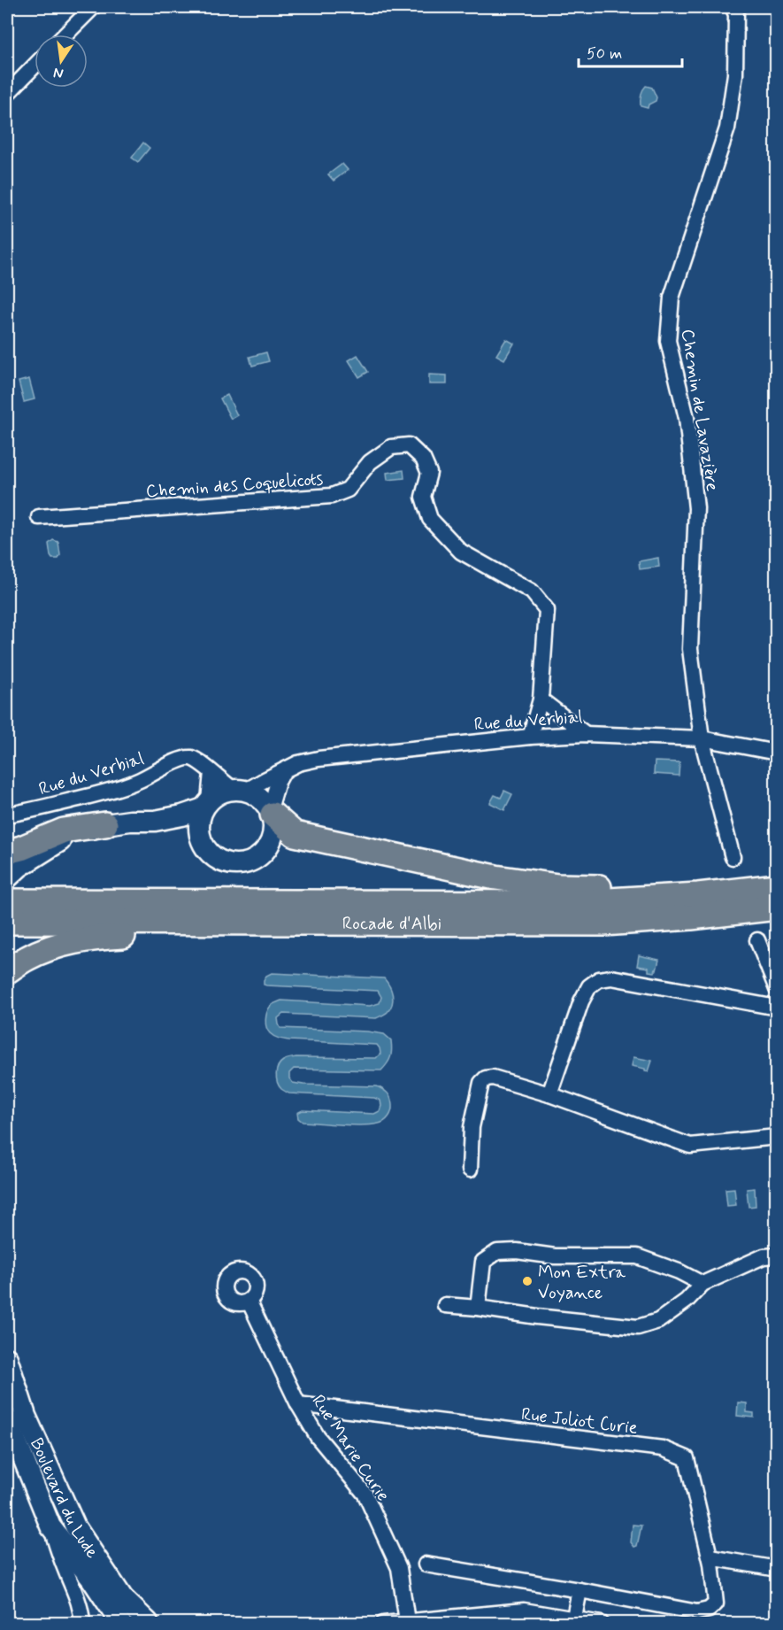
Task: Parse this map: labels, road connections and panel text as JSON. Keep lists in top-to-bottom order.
{
  "streets": {
    "highway": ["Rocade d'Albi"],
    "main road": ["Boulevard du Lude"],
    "street": [
      "Chemin de Lavazière",
      "Chemin des Coquelicots",
      "Rue du Verbial",
      "Rue Joliot Curie",
      "Rue Marie Curie"
    ]
  },
  "crossings": [
    ["Chemin de Lavazière", "Rue du Verbial"],
    ["Chemin des Coquelicots", "Rue du Verbial"],
    ["Rue Joliot Curie", "Rue Marie Curie"]
  ],
  "places": ["Mon Extra Voyance"],
  "scale_bar": "50 m",
  "north": "bottom"
}
